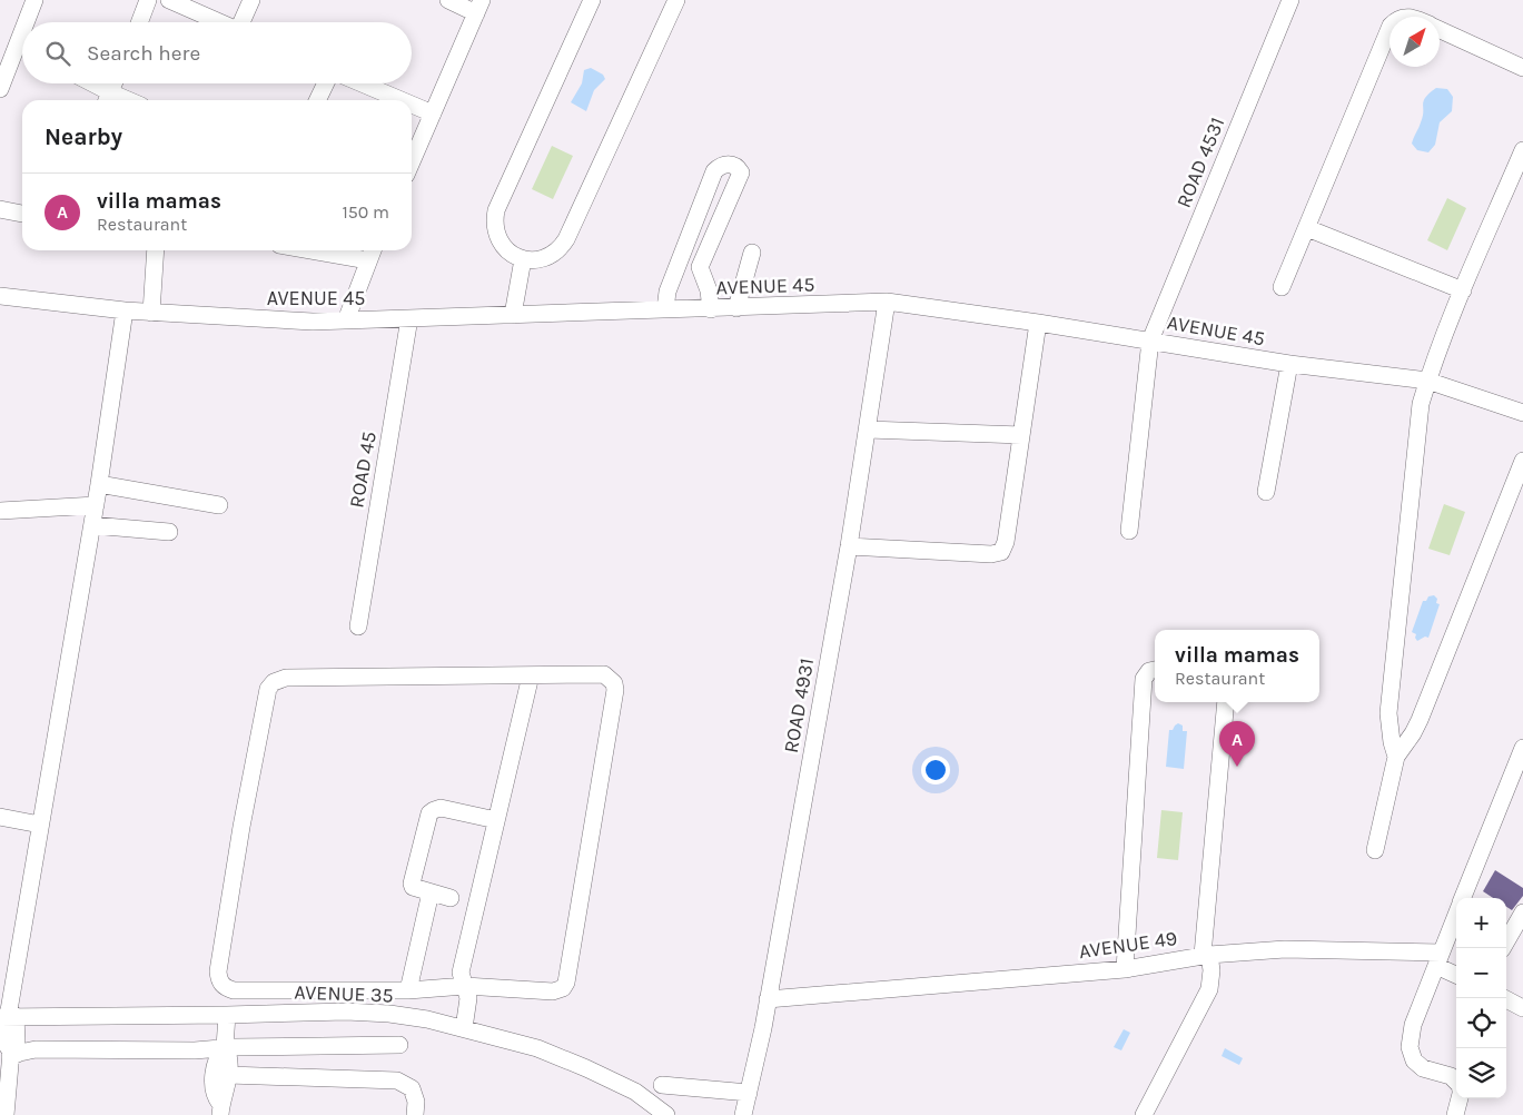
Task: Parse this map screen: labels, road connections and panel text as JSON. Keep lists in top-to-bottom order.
{
  "streets": {
    "street": [
      "ROAD 4531",
      "AVENUE 45",
      "ROAD 45",
      "ROAD 4931",
      "AVENUE 49",
      "AVENUE 35"
    ]
  },
  "crossings": [
    ["ROAD 4531", "AVENUE 45"],
    ["AVENUE 45", "ROAD 45"],
    ["AVENUE 45", "ROAD 4931"],
    ["ROAD 4931", "AVENUE 49"]
  ],
  "north": "top right",
  "page": {
    "search": "Search here",
    "heading": "Nearby",
    "list": [
      {
        "mark": "A",
        "name": "villa mamas",
        "note": "Restaurant",
        "value": "150 m"
      }
    ],
    "popup": ["villa mamas", "Restaurant"],
    "pins": "A",
    "map_buttons": ["+", "−"]
  }
}
